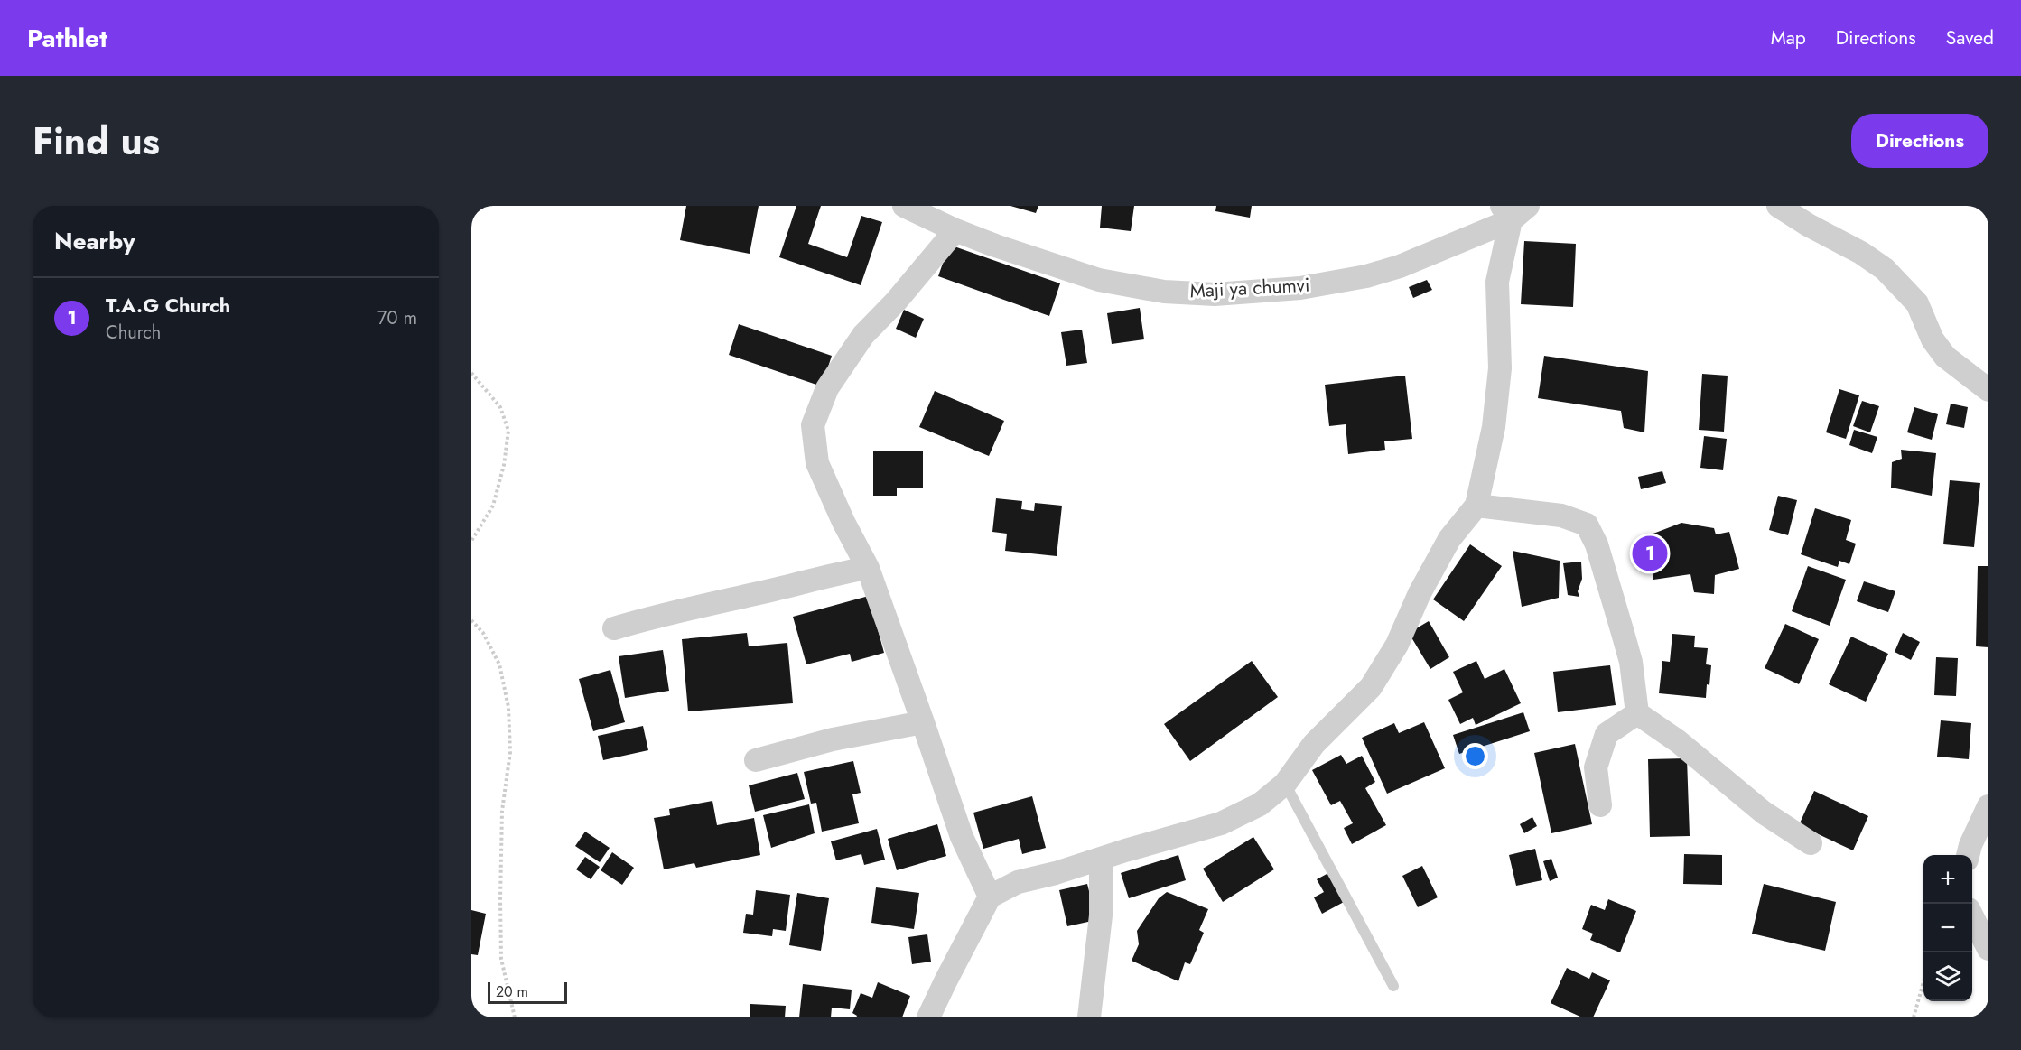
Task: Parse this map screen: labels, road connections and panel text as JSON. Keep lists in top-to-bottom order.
{
  "streets": {
    "street": ["Maji ya chumvi"]
  },
  "scale_bar": "20 m",
  "page": {
    "header": "Pathlet",
    "nav": ["Map", "Directions", "Saved"],
    "title": "Find us",
    "buttons": "Directions",
    "heading": "Nearby",
    "list": [
      {
        "mark": "1",
        "name": "T.A.G Church",
        "note": "Church",
        "value": "70 m"
      }
    ],
    "pins": "1",
    "map_buttons": ["+", "−"],
    "scale": "20 m"
  }
}
